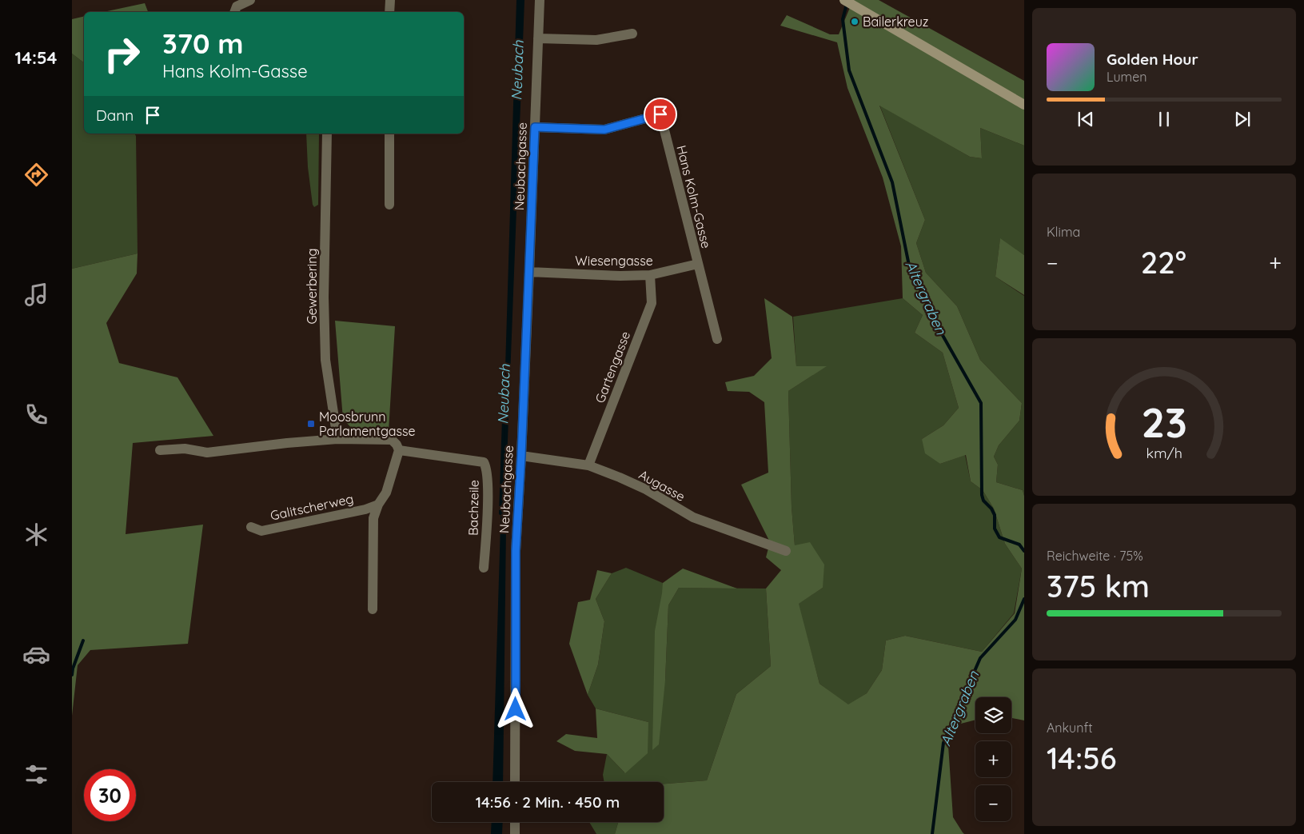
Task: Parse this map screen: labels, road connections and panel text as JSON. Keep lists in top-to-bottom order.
{
  "streets": {
    "street": [
      "Neubachgasse",
      "Hans Kolm-Gasse",
      "Wiesengasse",
      "Gewerbering",
      "Gartengasse",
      "Augasse",
      "Galitscherweg",
      "Bachzeile"
    ]
  },
  "crossings": [
    ["Neubachgasse", "Hans Kolm-Gasse"],
    ["Neubachgasse", "Wiesengasse"],
    ["Neubachgasse", "Augasse"],
    ["Hans Kolm-Gasse", "Wiesengasse"],
    ["Wiesengasse", "Gartengasse"],
    ["Gartengasse", "Augasse"]
  ],
  "water": ["Neubach", "Altergraben"],
  "places": {
    "other": ["Bailerkreuz"],
    "transit": ["Moosbrunn Parlamentgasse"]
  },
  "page": {
    "tabs": "14:54",
    "turn": ["370 m", "Hans Kolm-Gasse"],
    "song": ["Golden Hour", "Lumen"],
    "then": "Dann",
    "tile": [
      "Klima",
      ["Reichweite · 75%", "375 km"],
      ["Ankunft", "14:56"]
    ],
    "heat": ["−", "22°", "+"],
    "map_buttons": ["+", "−"],
    "limit": "30",
    "trip": "14:56 · 2 Min. · 450 m",
    "gauge": ["23", "km/h"]
  }
}
